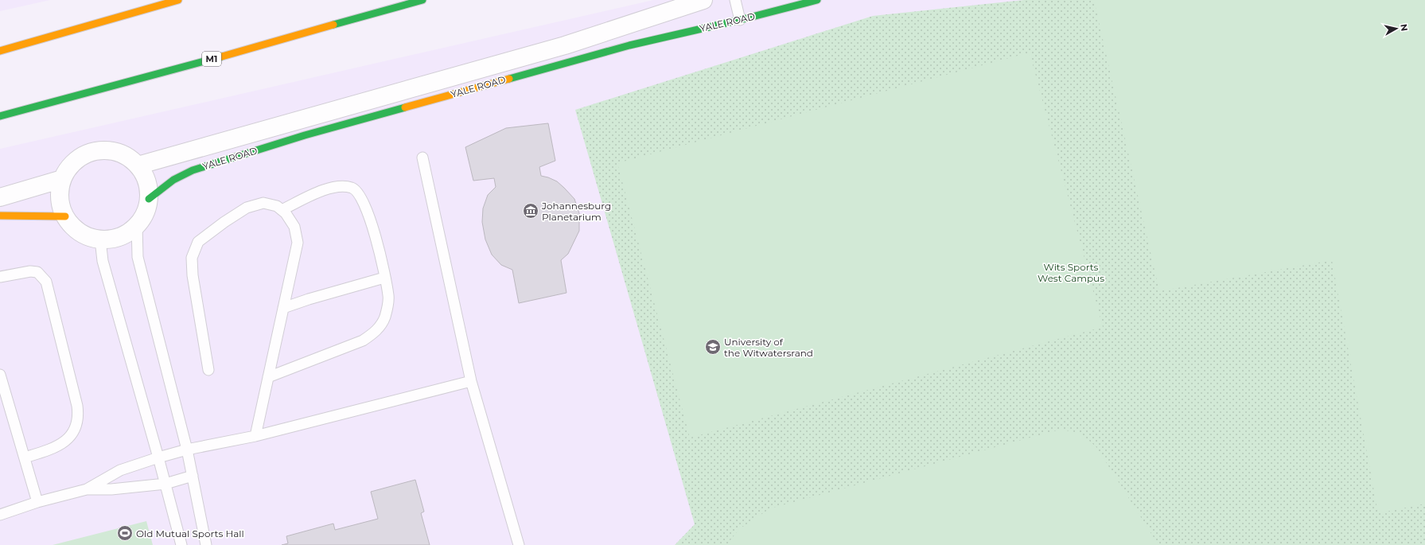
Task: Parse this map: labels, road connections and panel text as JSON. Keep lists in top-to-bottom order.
{
  "streets": {
    "main road": ["YALE ROAD", "M1"]
  },
  "parks": ["Wits Sports West Campus"],
  "places": {
    "museum": ["Johannesburg Planetarium"],
    "school or university": ["University of the Witwatersrand"],
    "sports": ["Old Mutual Sports Hall"]
  },
  "north": "right"
}
